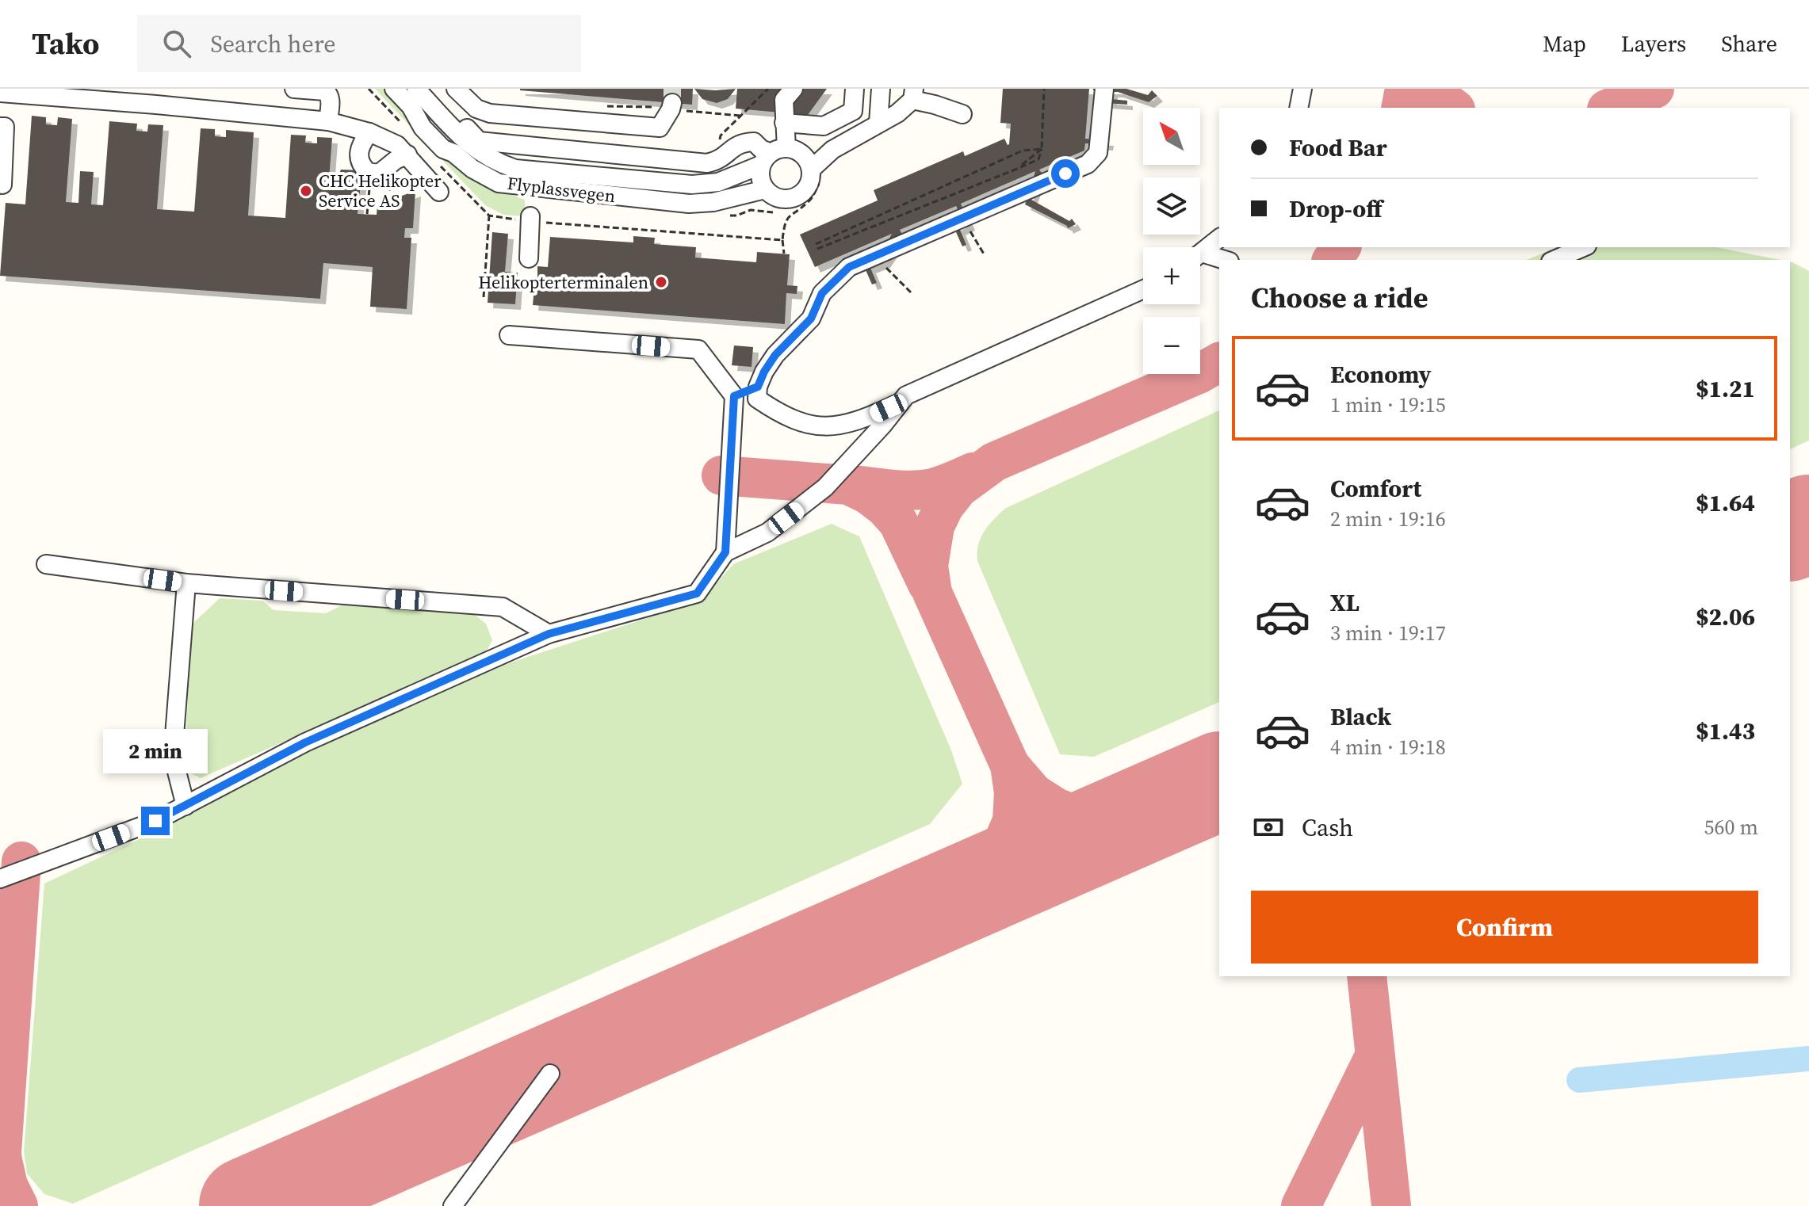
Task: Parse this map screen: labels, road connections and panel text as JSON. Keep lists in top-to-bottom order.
{
  "streets": {
    "lane": ["Flyplassvegen"]
  },
  "places": ["CHC Helikopter Service AS", "Helikopterterminalen"],
  "north": "top left",
  "page": {
    "header": "Tako",
    "search": "Search here",
    "nav": ["Map", "Layers", "Share"],
    "map_buttons": ["+", "−"],
    "banner": ["Food Bar", "Drop-off"],
    "heading": "Choose a ride",
    "list": [
      {
        "name": "Economy",
        "note": "1 min · 19:15",
        "value": "$1.21"
      },
      {
        "name": "Comfort",
        "note": "2 min · 19:16",
        "value": "$1.64"
      },
      {
        "name": "XL",
        "note": "3 min · 19:17",
        "value": "$2.06"
      },
      {
        "name": "Black",
        "note": "4 min · 19:18",
        "value": "$1.43"
      }
    ],
    "bubble": "2 min",
    "pay": ["Cash", "560 m"],
    "buttons": "Confirm"
  }
}
